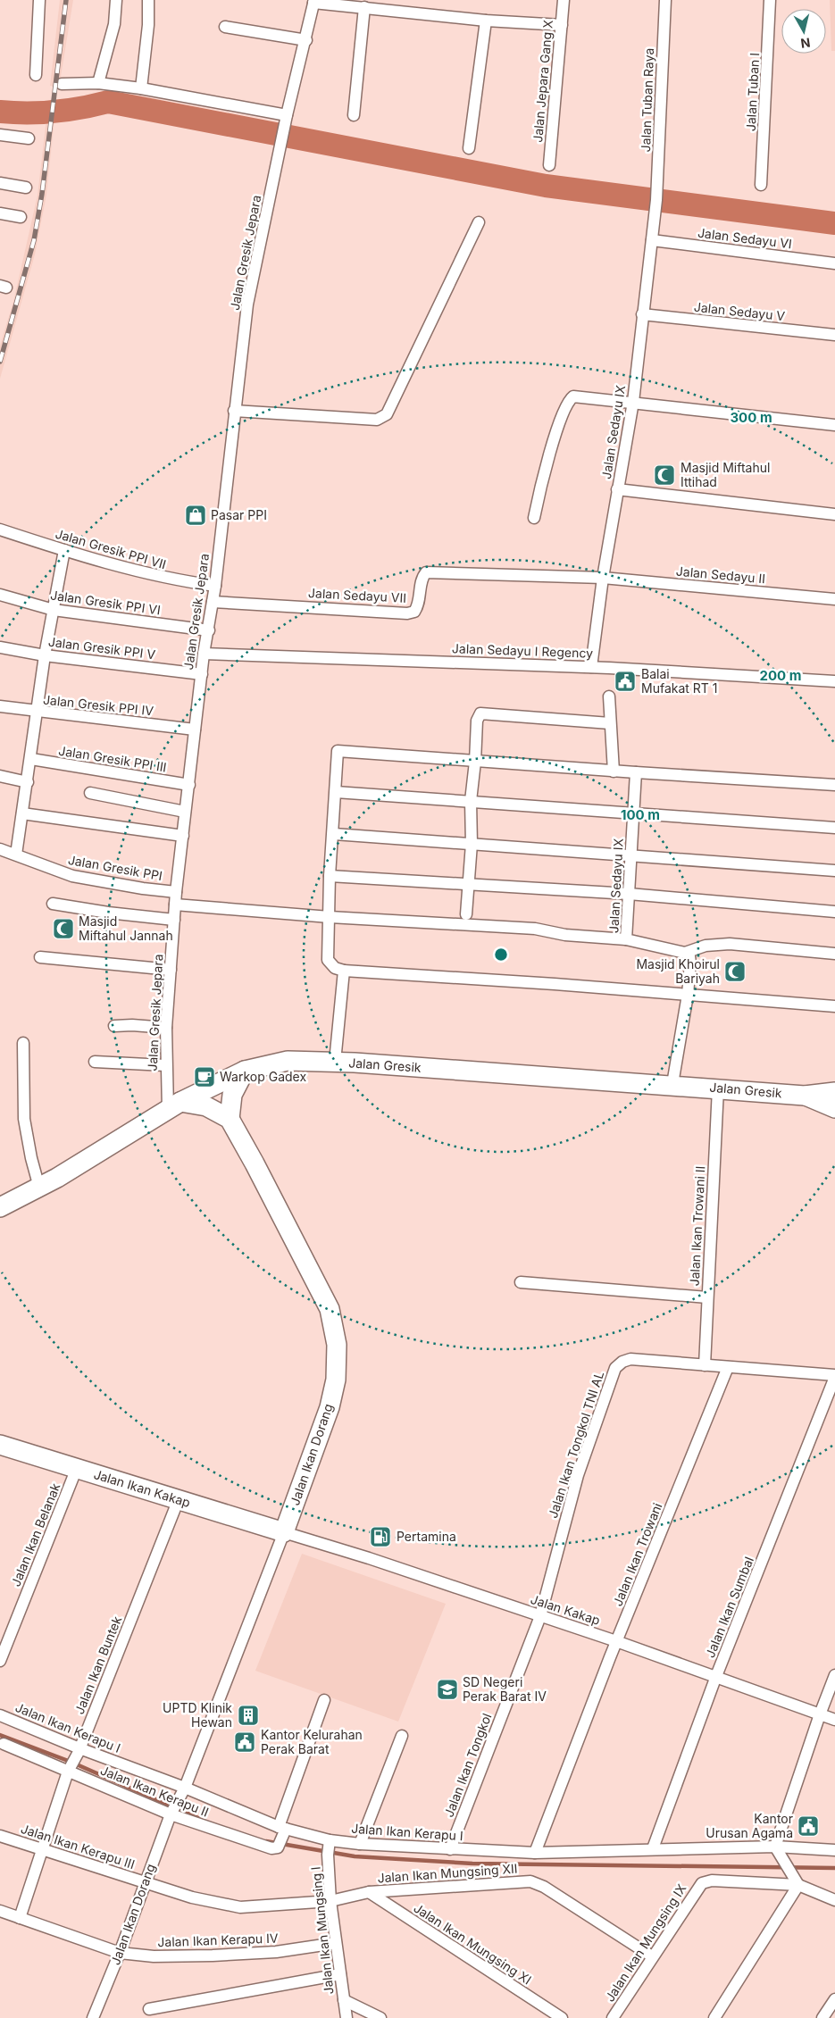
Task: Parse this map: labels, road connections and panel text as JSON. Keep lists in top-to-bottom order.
{
  "streets": {
    "highway": ["Jalan Gresik", "Jalan Ikan Dorang", "Jalan Ikan Kakap"],
    "street": [
      "Jalan Jepara Gang X",
      "Jalan Tuban I",
      "Jalan Tuban Raya",
      "Jalan Sedayu VI",
      "Jalan Gresik Jepara",
      "Jalan Sedayu V",
      "Jalan Sedayu IX",
      "Jalan Gresik PPI VII",
      "Jalan Sedayu II",
      "Jalan Sedayu VII",
      "Jalan Gresik PPI VI",
      "Jalan Gresik PPI V",
      "Jalan Sedayu I Regency",
      "Jalan Gresik PPI IV",
      "Jalan Gresik PPI III",
      "Jalan Gresik PPI",
      "Jalan Ikan Trowani II",
      "Jalan Ikan Tongkol TNI AL",
      "Jalan Ikan Belanak",
      "Jalan Ikan Trowani",
      "Jalan Ikan Sumbal",
      "Jalan Kakap",
      "Jalan Ikan Buntek",
      "Jalan Ikan Kerapu I",
      "Jalan Ikan Tongkol",
      "Jalan Ikan Kerapu II",
      "Jalan Ikan Kerapu III",
      "Jalan Ikan Mungsing XII",
      "Jalan Ikan Mungsing I",
      "Jalan Ikan Kerapu IV",
      "Jalan Ikan Mungsing IX",
      "Jalan Ikan Mungsing XI"
    ]
  },
  "crossings": [
    ["Jalan Tuban Raya", "Jalan Sedayu IX"],
    ["Jalan Sedayu VI", "Jalan Sedayu IX"],
    ["Jalan Gresik Jepara", "Jalan Gresik PPI VII"],
    ["Jalan Gresik Jepara", "Jalan Sedayu VII"],
    ["Jalan Gresik Jepara", "Jalan Gresik PPI VI"],
    ["Jalan Gresik Jepara", "Jalan Gresik PPI V"],
    ["Jalan Gresik Jepara", "Jalan Sedayu I Regency"],
    ["Jalan Gresik Jepara", "Jalan Gresik PPI IV"],
    ["Jalan Gresik Jepara", "Jalan Gresik PPI III"],
    ["Jalan Gresik Jepara", "Jalan Gresik PPI"],
    ["Jalan Gresik Jepara", "Jalan Gresik"],
    ["Jalan Sedayu V", "Jalan Sedayu IX"],
    ["Jalan Sedayu IX", "Jalan Sedayu II"],
    ["Jalan Sedayu IX", "Jalan Sedayu VII"],
    ["Jalan Sedayu IX", "Jalan Sedayu I Regency"],
    ["Jalan Sedayu II", "Jalan Sedayu VII"],
    ["Jalan Gresik", "Jalan Ikan Trowani II"],
    ["Jalan Ikan Trowani II", "Jalan Ikan Tongkol TNI AL"],
    ["Jalan Ikan Tongkol TNI AL", "Jalan Ikan Trowani"],
    ["Jalan Ikan Tongkol TNI AL", "Jalan Ikan Sumbal"],
    ["Jalan Ikan Tongkol TNI AL", "Jalan Kakap"],
    ["Jalan Ikan Tongkol TNI AL", "Jalan Ikan Tongkol"],
    ["Jalan Ikan Dorang", "Jalan Ikan Kakap"],
    ["Jalan Ikan Dorang", "Jalan Kakap"],
    ["Jalan Ikan Dorang", "Jalan Ikan Kerapu I"],
    ["Jalan Ikan Dorang", "Jalan Ikan Kerapu II"],
    ["Jalan Ikan Dorang", "Jalan Ikan Kerapu III"],
    ["Jalan Ikan Dorang", "Jalan Ikan Kerapu IV"],
    ["Jalan Ikan Kakap", "Jalan Ikan Belanak"],
    ["Jalan Ikan Kakap", "Jalan Kakap"],
    ["Jalan Ikan Kakap", "Jalan Ikan Buntek"],
    ["Jalan Ikan Trowani", "Jalan Kakap"],
    ["Jalan Ikan Trowani", "Jalan Ikan Kerapu I"],
    ["Jalan Ikan Sumbal", "Jalan Kakap"],
    ["Jalan Ikan Sumbal", "Jalan Ikan Kerapu I"],
    ["Jalan Kakap", "Jalan Ikan Tongkol"],
    ["Jalan Ikan Buntek", "Jalan Ikan Kerapu I"],
    ["Jalan Ikan Buntek", "Jalan Ikan Kerapu II"],
    ["Jalan Ikan Buntek", "Jalan Ikan Kerapu III"],
    ["Jalan Ikan Buntek", "Jalan Ikan Kerapu IV"],
    ["Jalan Ikan Kerapu I", "Jalan Ikan Tongkol"],
    ["Jalan Ikan Kerapu I", "Jalan Ikan Kerapu II"],
    ["Jalan Ikan Kerapu I", "Jalan Ikan Mungsing I"],
    ["Jalan Ikan Kerapu III", "Jalan Ikan Mungsing XII"],
    ["Jalan Ikan Kerapu III", "Jalan Ikan Mungsing I"],
    ["Jalan Ikan Mungsing XII", "Jalan Ikan Mungsing I"],
    ["Jalan Ikan Mungsing XII", "Jalan Ikan Mungsing IX"],
    ["Jalan Ikan Mungsing XII", "Jalan Ikan Mungsing XI"],
    ["Jalan Ikan Mungsing I", "Jalan Ikan Kerapu IV"]
  ],
  "places": {
    "mosque": ["Masjid Miftahul Ittihad", "Masjid Miftahul Jannah", "Masjid Khoirul Bariyah"],
    "shop": ["Pasar PPI"],
    "public building": ["Balai Mufakat RT 1", "Kantor Kelurahan Perak Barat", "Kantor Urusan Agama"],
    "cafe": ["Warkop Gadex"],
    "fuel station": ["Pertamina"],
    "school or university": ["SD Negeri Perak Barat IV"],
    "building": ["UPTD Klinik Hewan"]
  },
  "north": "bottom",
  "rings": ["300 m", "200 m", "100 m"]
}
